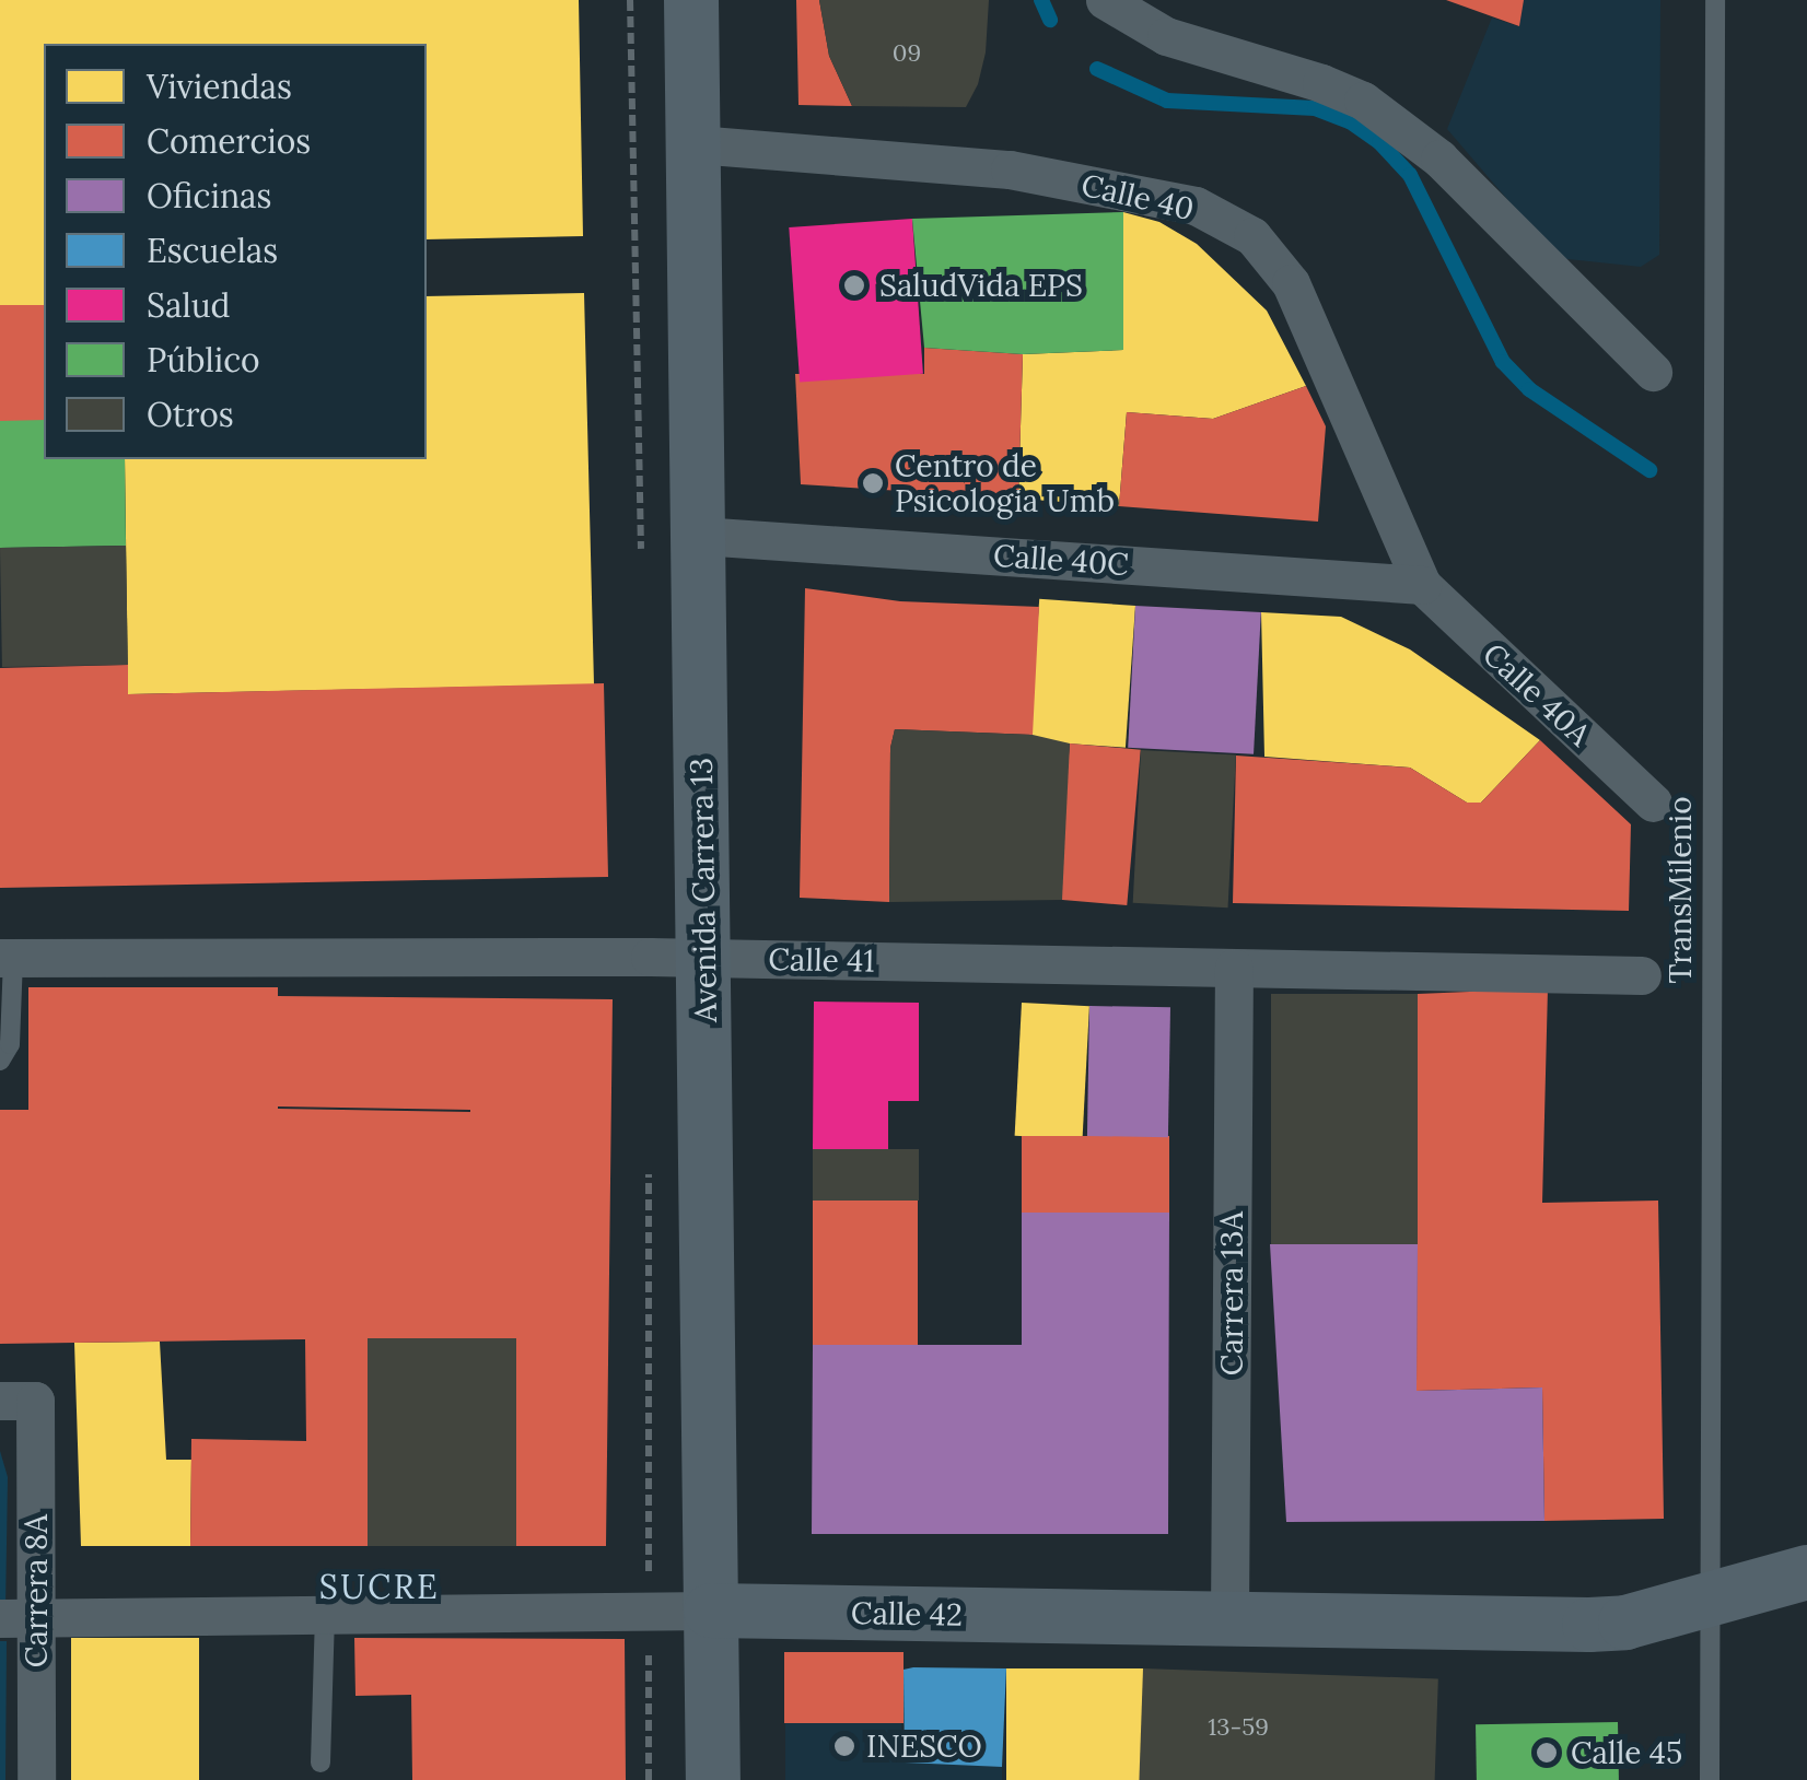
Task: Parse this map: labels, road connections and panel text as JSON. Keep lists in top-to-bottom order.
{
  "streets": {
    "main road": ["Avenida Carrera 13", "Calle 42"],
    "street": [
      "Calle 40",
      "Calle 40C",
      "Calle 40A",
      "Calle 41",
      "Carrera 13A",
      "Carrera 8A"
    ],
    "lane": ["TransMilenio"]
  },
  "crossings": [
    ["Calle 40", "Calle 40C"],
    ["Calle 40", "Calle 40A"],
    ["Calle 40", "Avenida Carrera 13"],
    ["Calle 40C", "Calle 40A"],
    ["Calle 40C", "Avenida Carrera 13"],
    ["Avenida Carrera 13", "Calle 41"],
    ["Avenida Carrera 13", "Calle 42"],
    ["TransMilenio", "Calle 42"],
    ["Calle 41", "Carrera 13A"],
    ["Carrera 13A", "Calle 42"],
    ["Carrera 8A", "Calle 42"]
  ],
  "districts": ["SUCRE"],
  "places": [
    "SaludVida EPS",
    "Centro de Psicologia Umb",
    "INESCO",
    "Calle 45"
  ],
  "house_numbers": ["09", "13-59"],
  "legend": [
    "Viviendas",
    "Comercios",
    "Oficinas",
    "Escuelas",
    "Salud",
    "Público",
    "Otros"
  ]
}
